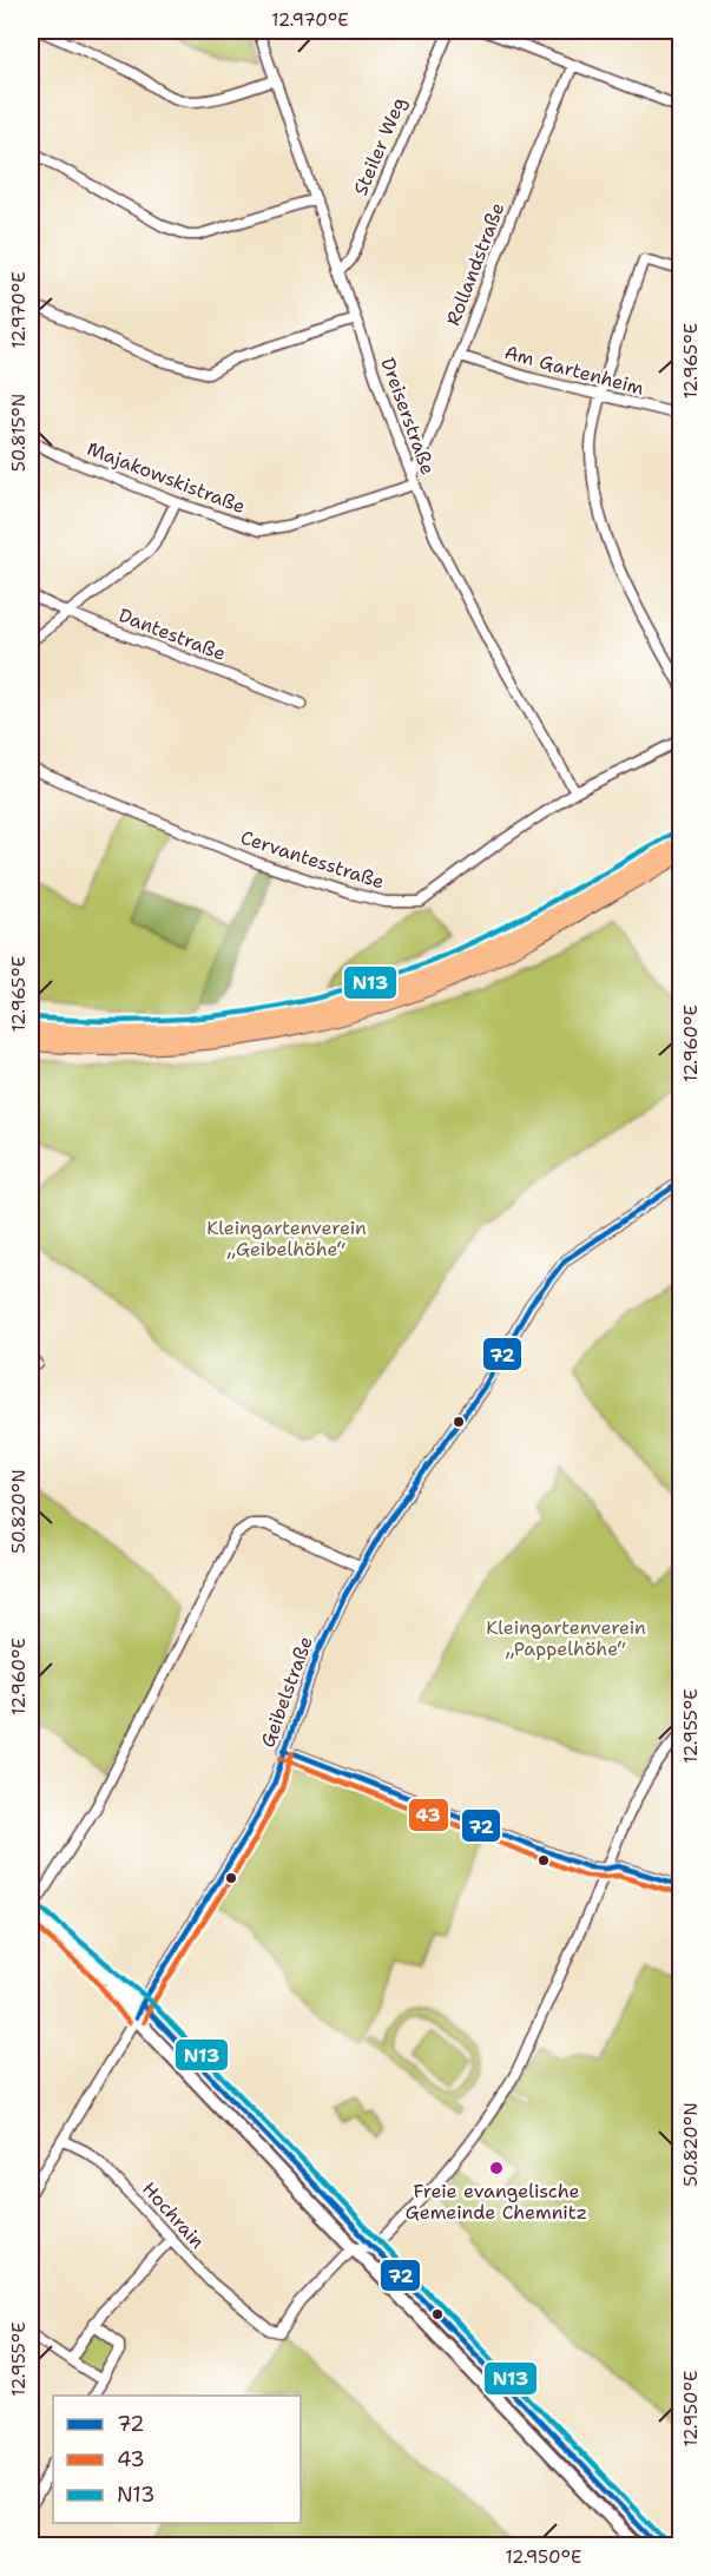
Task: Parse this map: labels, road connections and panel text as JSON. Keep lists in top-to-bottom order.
{
  "streets": {
    "street": [
      "Steiler Weg",
      "Rollandstraße",
      "Am Gartenheim",
      "Dreiserstraße",
      "Majakowskistraße",
      "Dantestraße",
      "Cervantesstraße",
      "Geibelstraße",
      "Hochrain"
    ]
  },
  "crossings": [
    ["Steiler Weg", "Dreiserstraße"],
    ["Rollandstraße", "Am Gartenheim"],
    ["Rollandstraße", "Dreiserstraße"],
    ["Rollandstraße", "Majakowskistraße"],
    ["Dreiserstraße", "Majakowskistraße"],
    ["Dreiserstraße", "Cervantesstraße"],
    ["Geibelstraße", "Hochrain"]
  ],
  "parks": ["Kleingartenverein „Geibelhöhe“", "Kleingartenverein „Pappelhöhe“"],
  "places": ["Freie evangelische Gemeinde Chemnitz"],
  "lines": ["transit line N13", "transit line 72", "transit line 43"],
  "legend": ["72", "43", "N13"],
  "coordinates": [
    "12.970°E",
    "12.965°E",
    "50.815°N",
    "12.960°E",
    "50.820°N",
    "12.955°E",
    "12.950°E"
  ]
}
